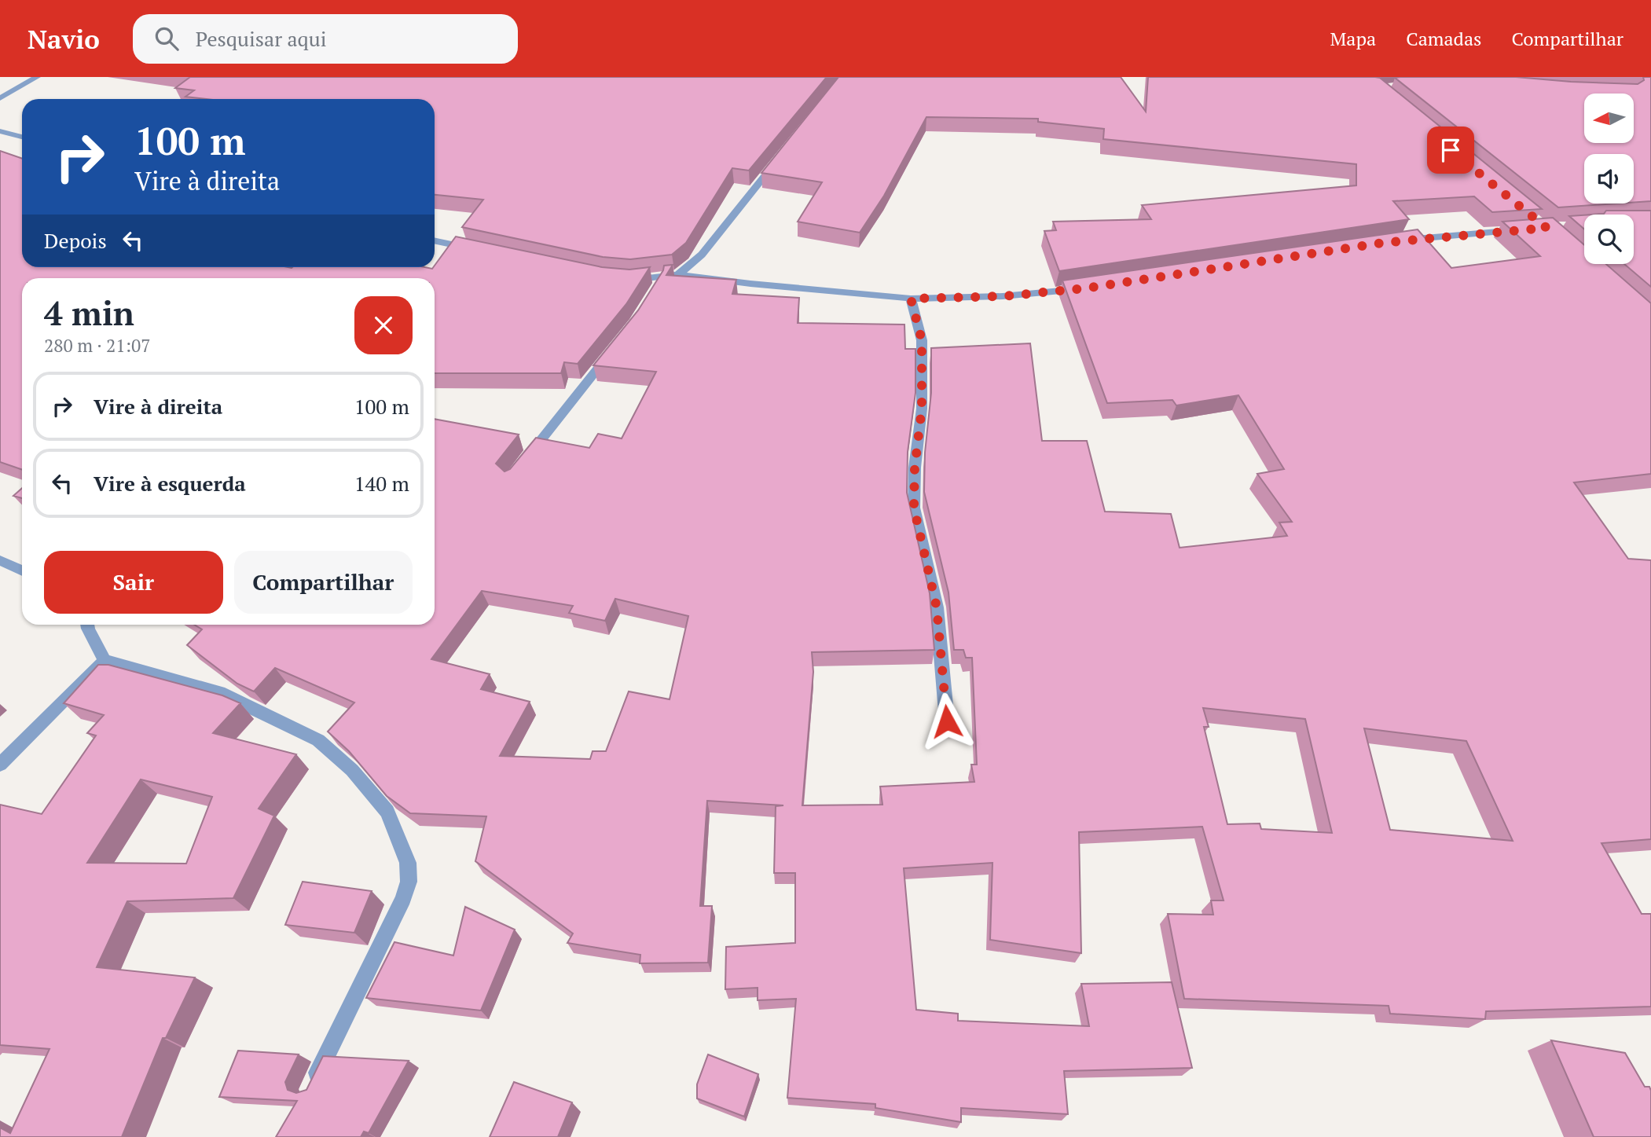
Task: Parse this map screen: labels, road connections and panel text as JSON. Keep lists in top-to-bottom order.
{
  "north": "left",
  "page": {
    "header": "Navio",
    "search": "Pesquisar aqui",
    "nav": ["Mapa", "Camadas", "Compartilhar"],
    "turn": ["100 m", "Vire à direita"],
    "then": "Depois",
    "heading": ["4 min", "280 m · 21:07"],
    "list": [
      {
        "name": "Vire à direita",
        "value": "100 m"
      },
      {
        "name": "Vire à esquerda",
        "value": "140 m"
      }
    ],
    "buttons": ["Sair", "Compartilhar"]
  }
}
